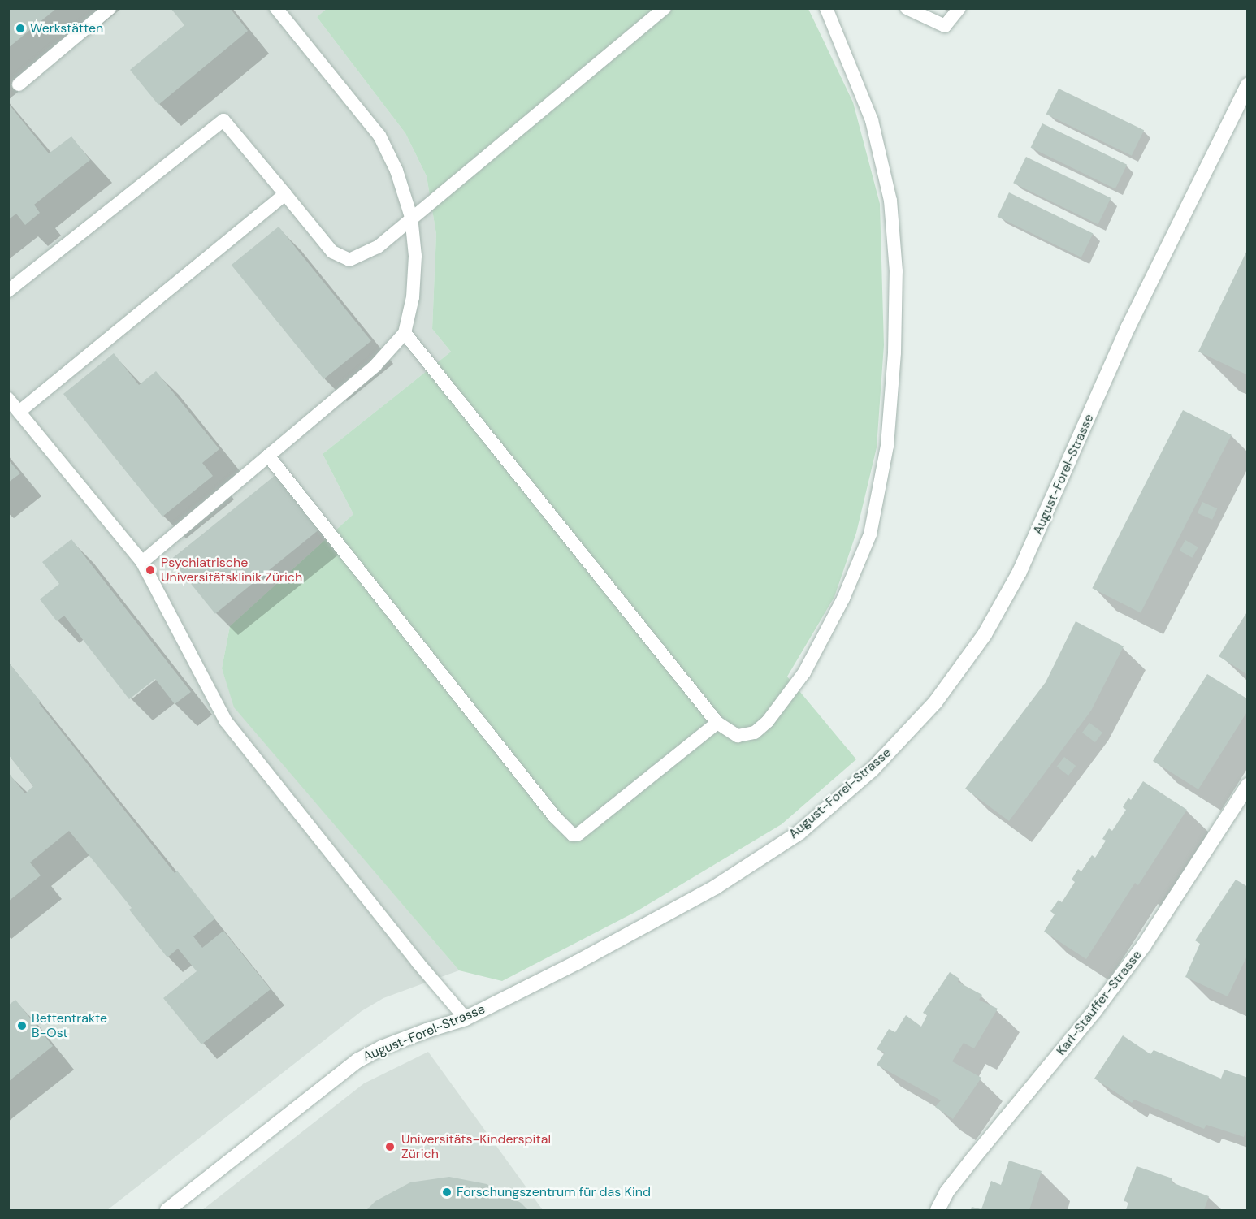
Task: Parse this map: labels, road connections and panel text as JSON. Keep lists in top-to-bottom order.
{
  "streets": {
    "street": ["August-Forel-Strasse", "Karl-Stauffer-Strasse"]
  },
  "places": [
    "Werkstätten",
    "Psychiatrische Universitätsklinik Zürich",
    "Bettentrakte B-Ost",
    "Universitäts-Kinderspital Zürich",
    "Forschungszentrum für das Kind"
  ]
}
